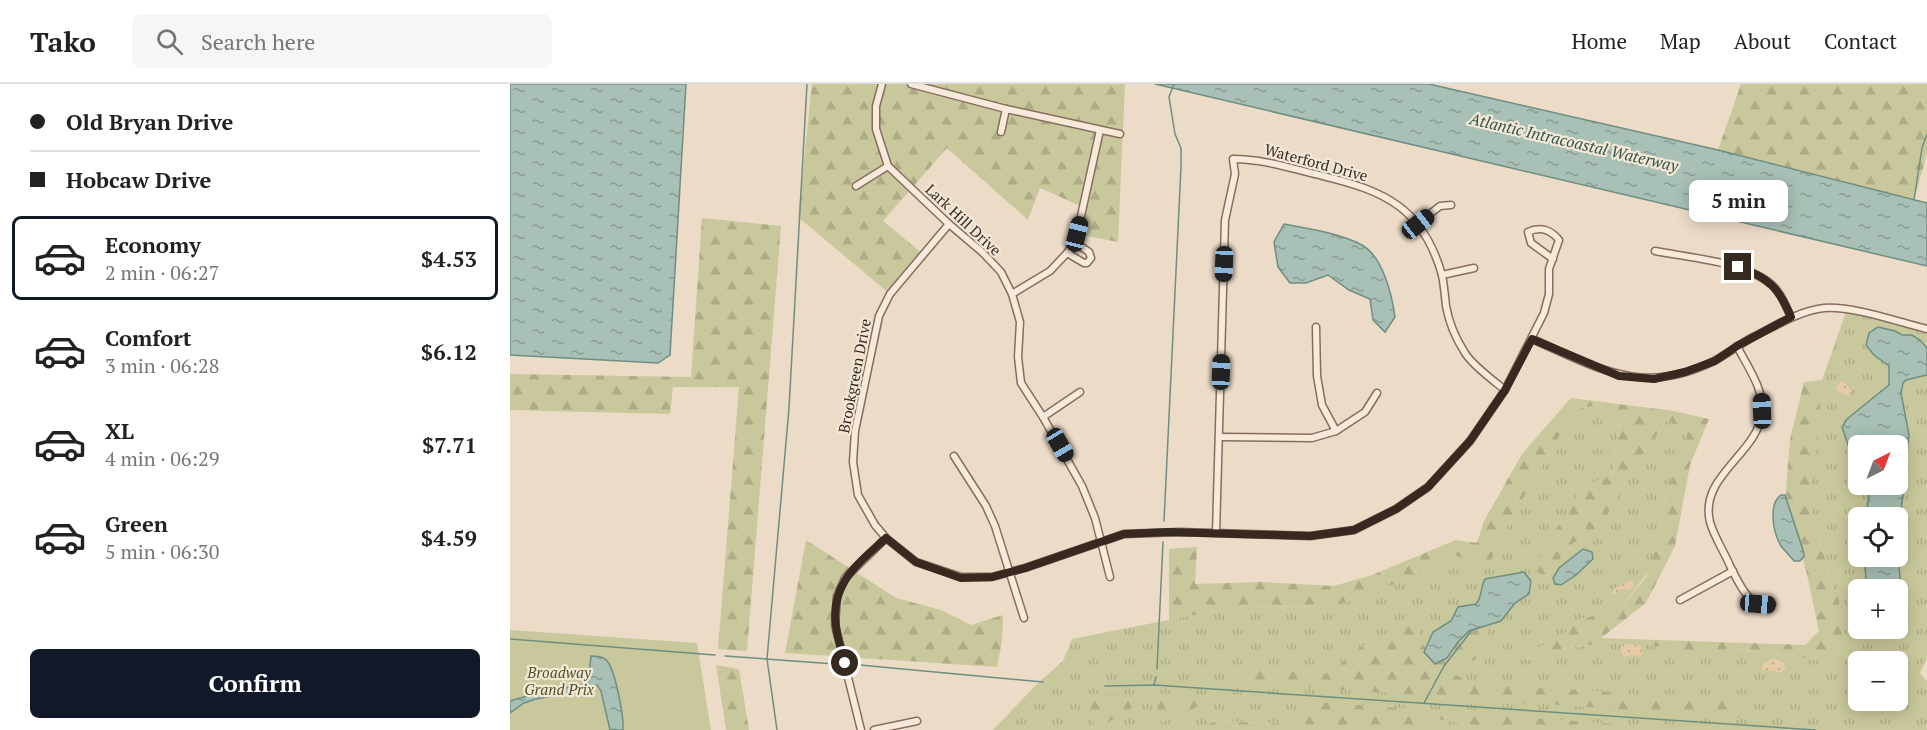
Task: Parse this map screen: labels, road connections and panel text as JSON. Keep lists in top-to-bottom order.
{
  "streets": {
    "street": ["Waterford Drive", "Lark Hill Drive", "Brookgreen Drive"]
  },
  "crossings": [
    ["Waterford Drive", "Brookgreen Drive"],
    ["Lark Hill Drive", "Brookgreen Drive"]
  ],
  "water": ["Atlantic Intracoastal Waterway"],
  "parks": ["Broadway Grand Prix"],
  "north": "top right",
  "page": {
    "header": "Tako",
    "search": "Search here",
    "nav": [
      "Home",
      "Map",
      "About",
      "Contact"
    ],
    "banner": ["Old Bryan Drive", "Hobcaw Drive"],
    "bubble": "5 min",
    "list": [
      {
        "name": "Economy",
        "note": "2 min · 06:27",
        "value": "$4.53"
      },
      {
        "name": "Comfort",
        "note": "3 min · 06:28",
        "value": "$6.12"
      },
      {
        "name": "XL",
        "note": "4 min · 06:29",
        "value": "$7.71"
      },
      {
        "name": "Green",
        "note": "5 min · 06:30",
        "value": "$4.59"
      }
    ],
    "map_buttons": ["+", "−"],
    "buttons": "Confirm"
  }
}
